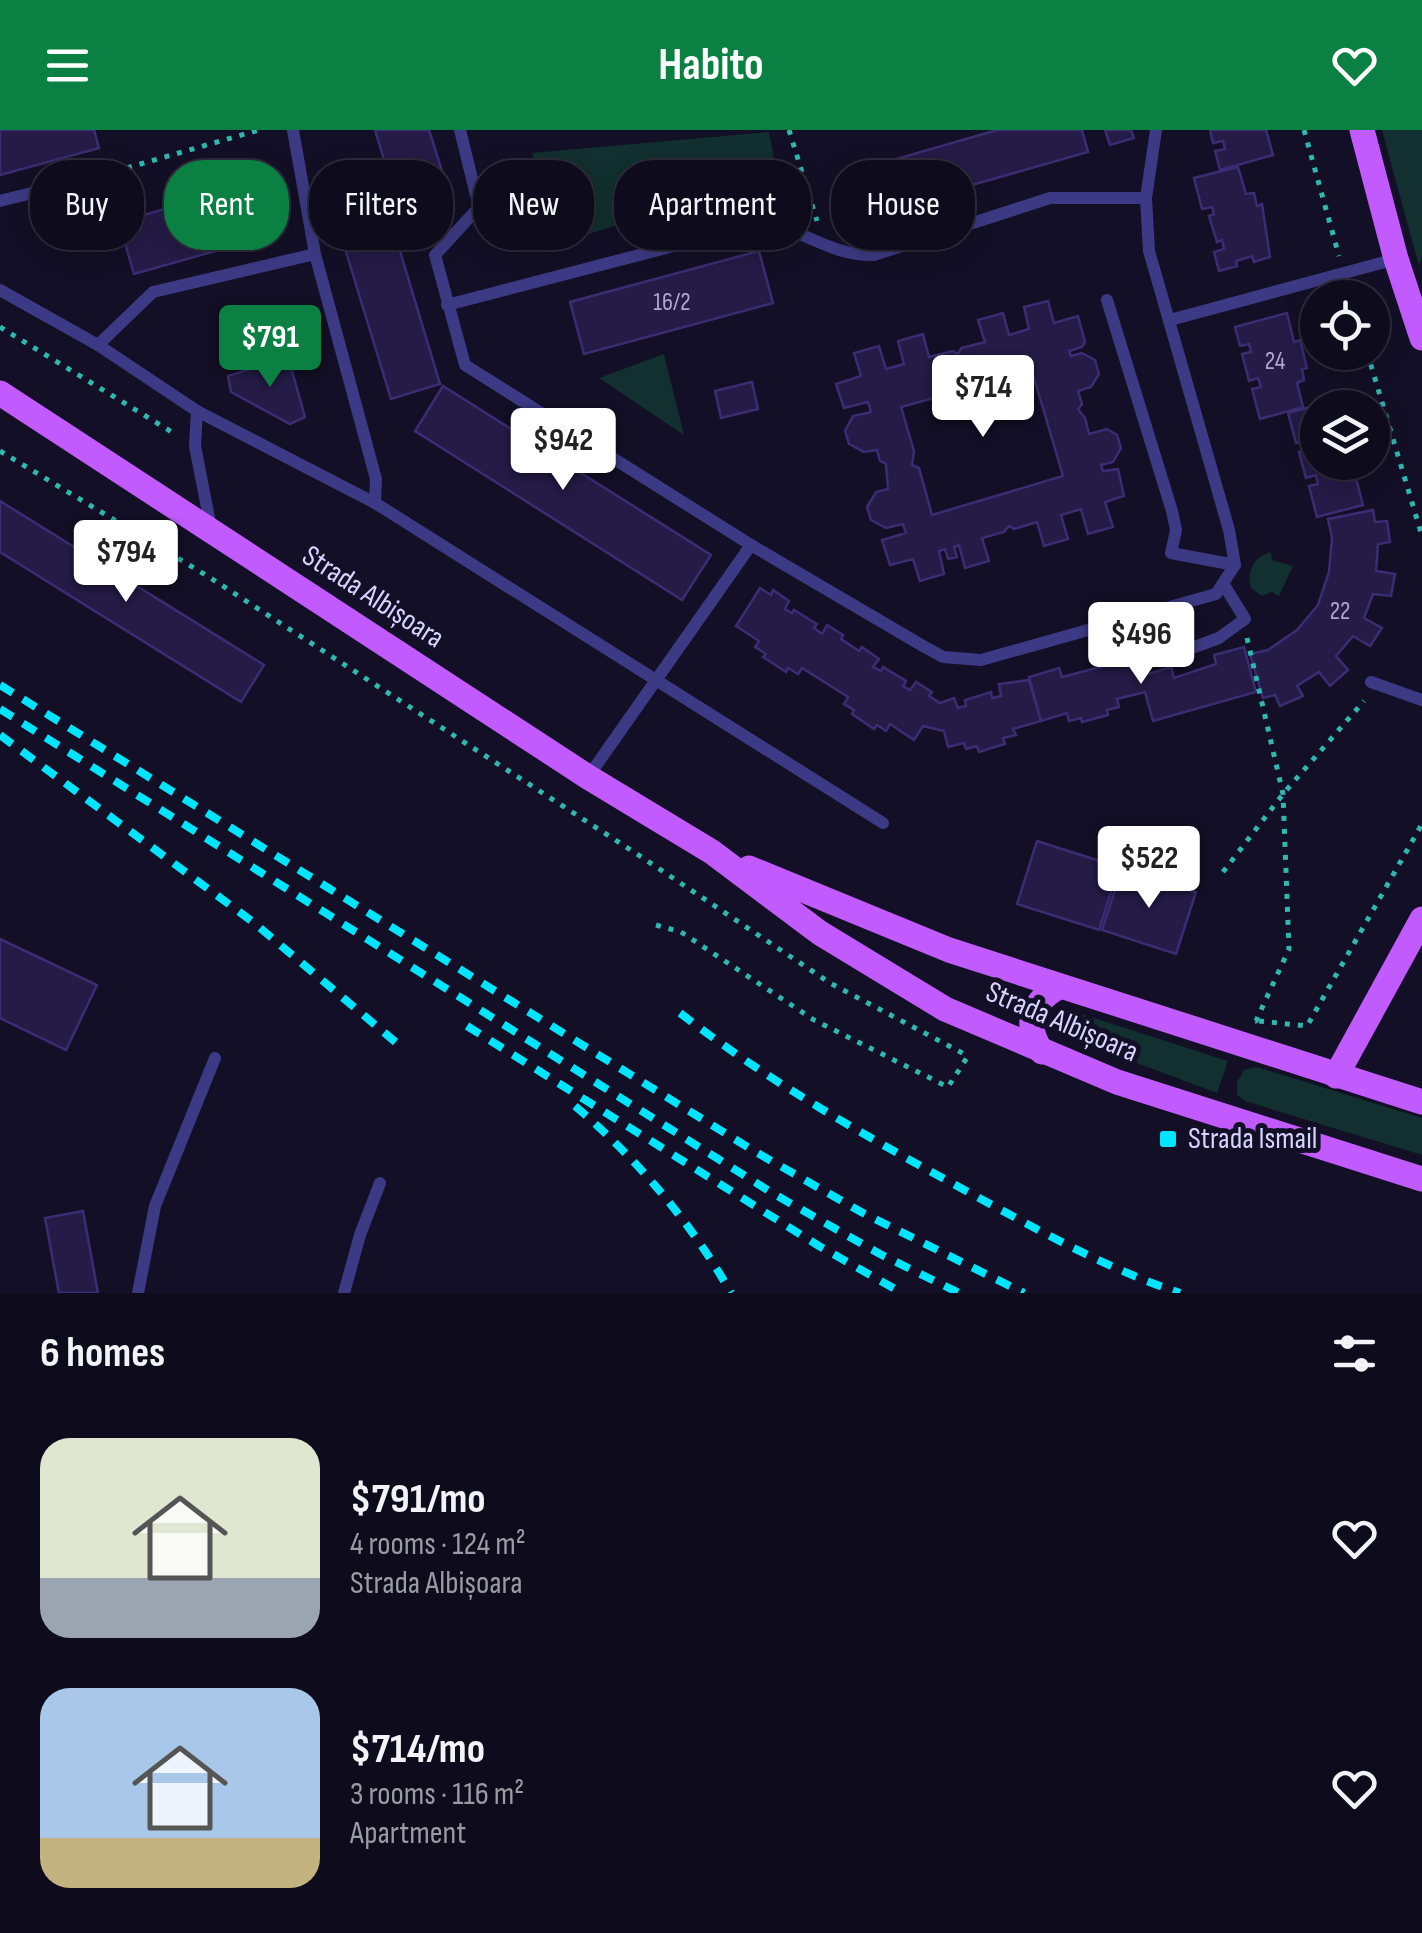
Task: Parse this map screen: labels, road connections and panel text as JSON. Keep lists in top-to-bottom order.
{
  "streets": {
    "main road": ["Strada Albișoara"]
  },
  "places": {
    "transit": ["Strada Ismail"]
  },
  "house_numbers": ["16/2", "24", "22"],
  "page": {
    "header": "Habito",
    "chip": [
      "Buy",
      "Rent",
      "Filters",
      "New",
      "Apartment",
      "House"
    ],
    "price": [
      "$791",
      "$714",
      "$942",
      "$794",
      "$496",
      "$522"
    ],
    "heading": "6 homes",
    "list": [
      {
        "name": "$791/mo",
        "note": "4 rooms · 124 m² · Strada Albișoara"
      },
      {
        "name": "$714/mo",
        "note": "3 rooms · 116 m² · Apartment"
      }
    ]
  }
}
